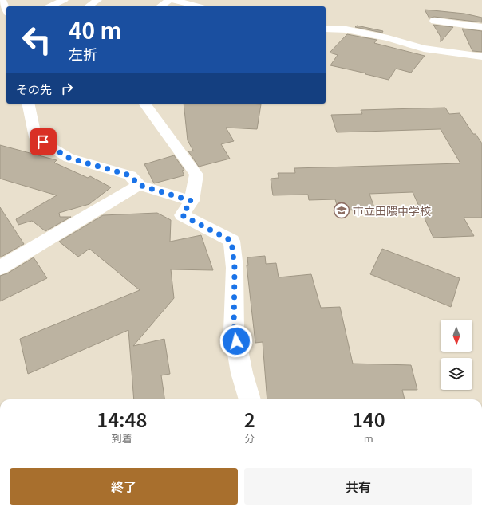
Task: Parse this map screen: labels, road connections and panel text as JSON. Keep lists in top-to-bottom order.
{
  "places": {
    "school or university": ["市立田隈中学校"]
  },
  "north": "bottom",
  "page": {
    "turn": ["40 m", "左折"],
    "then": "その先",
    "eta": [
      "14:48",
      "到着",
      "2",
      "分",
      "140",
      "m"
    ],
    "buttons": ["終了", "共有"]
  }
}
